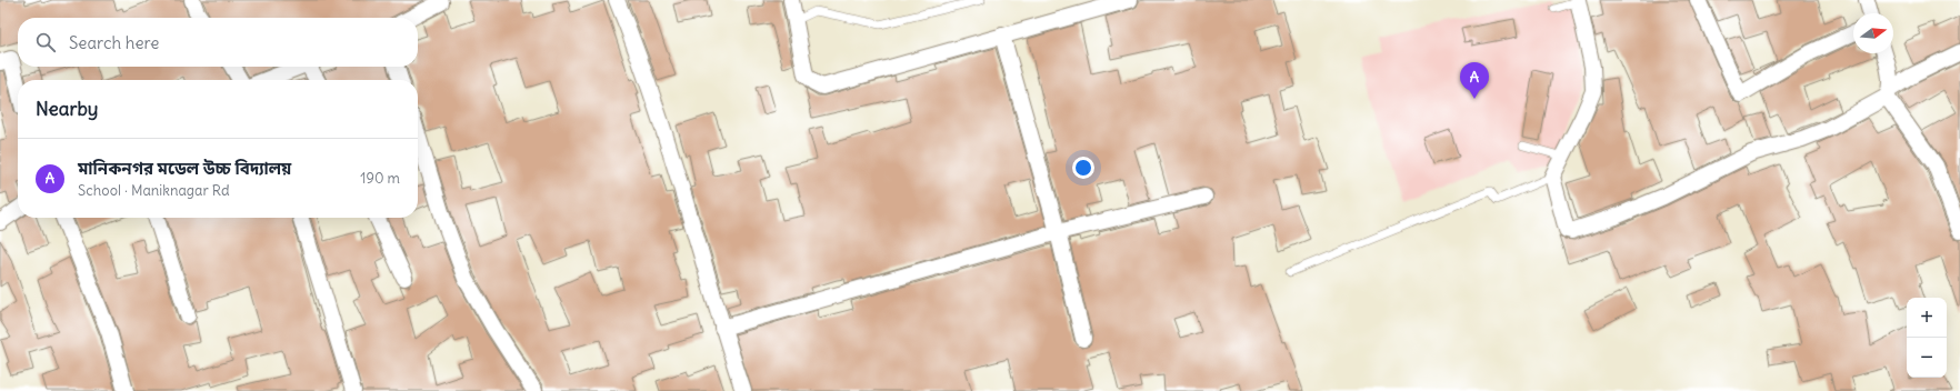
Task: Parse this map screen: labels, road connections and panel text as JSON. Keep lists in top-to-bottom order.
{
  "north": "right",
  "page": {
    "search": "Search here",
    "pins": "A",
    "heading": "Nearby",
    "list": [
      {
        "mark": "A",
        "name": "মানিকনগর মডেল উচ্চ বিদ্যালয়",
        "note": "School · Maniknagar Rd",
        "value": "190 m"
      }
    ],
    "map_buttons": ["+", "−"]
  }
}
